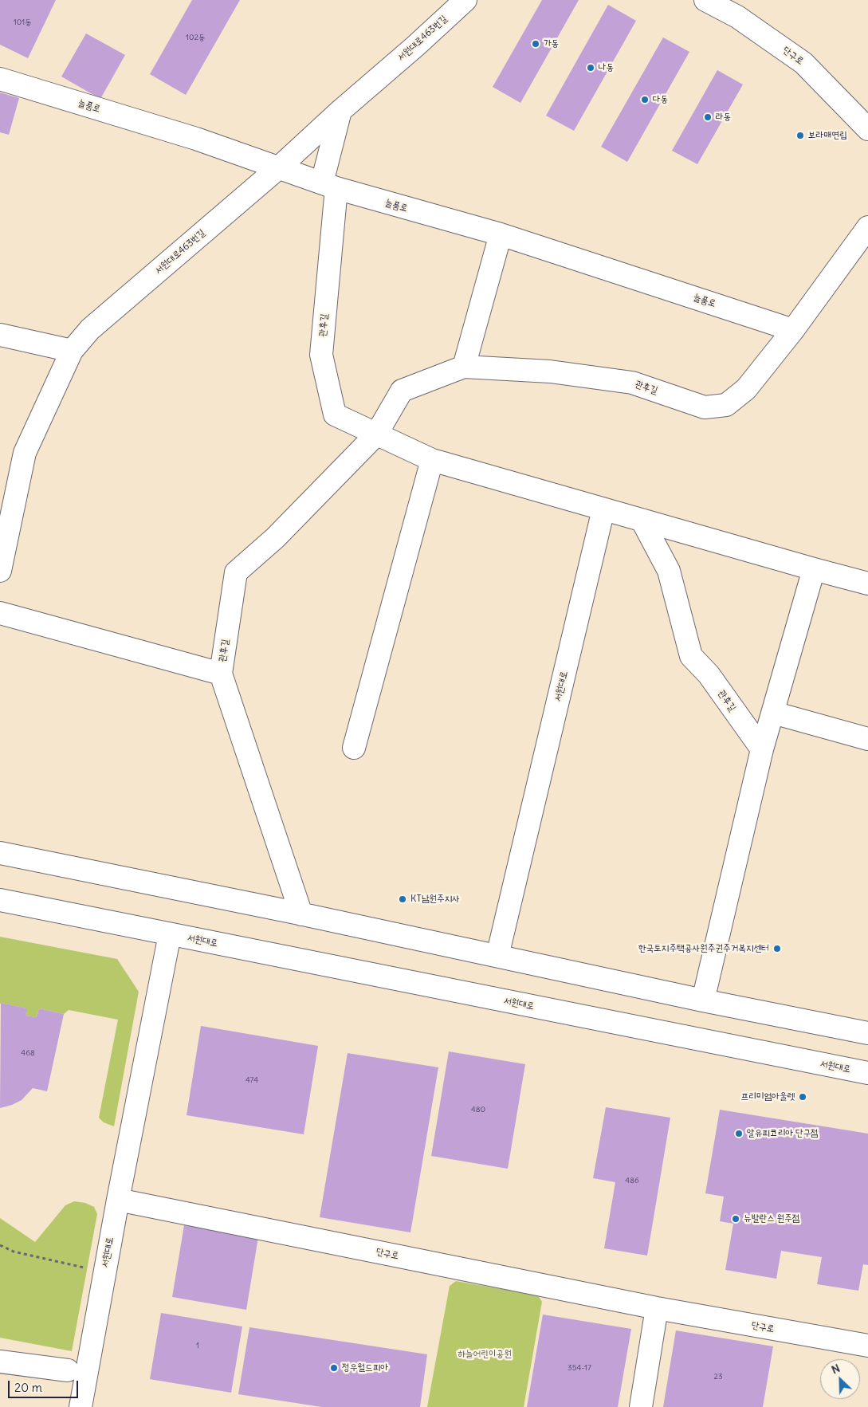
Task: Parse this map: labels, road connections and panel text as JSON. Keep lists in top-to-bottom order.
{
  "streets": {
    "street": [
      "서원대로463번길",
      "단구로",
      "늘품로",
      "관후길",
      "서원대로"
    ]
  },
  "crossings": [
    ["서원대로463번길", "늘품로"],
    ["단구로", "서원대로"],
    ["늘품로", "관후길"],
    ["관후길", "서원대로"]
  ],
  "parks": ["하늘어린이공원"],
  "places": [
    "가동",
    "나동",
    "다동",
    "라동",
    "보라매연립",
    "KT남원주지사",
    "한국토지주택공사원주권주거복지센터",
    "프리미엄아울렛",
    "알유피코리아 단구점",
    "뉴발란스 원주점",
    "정우월드피아"
  ],
  "house_numbers": [
    "101동",
    "102동",
    "468",
    "474",
    "480",
    "486",
    "1",
    "354-17",
    "23"
  ],
  "scale_bar": "20 m",
  "north": "top left"
}
